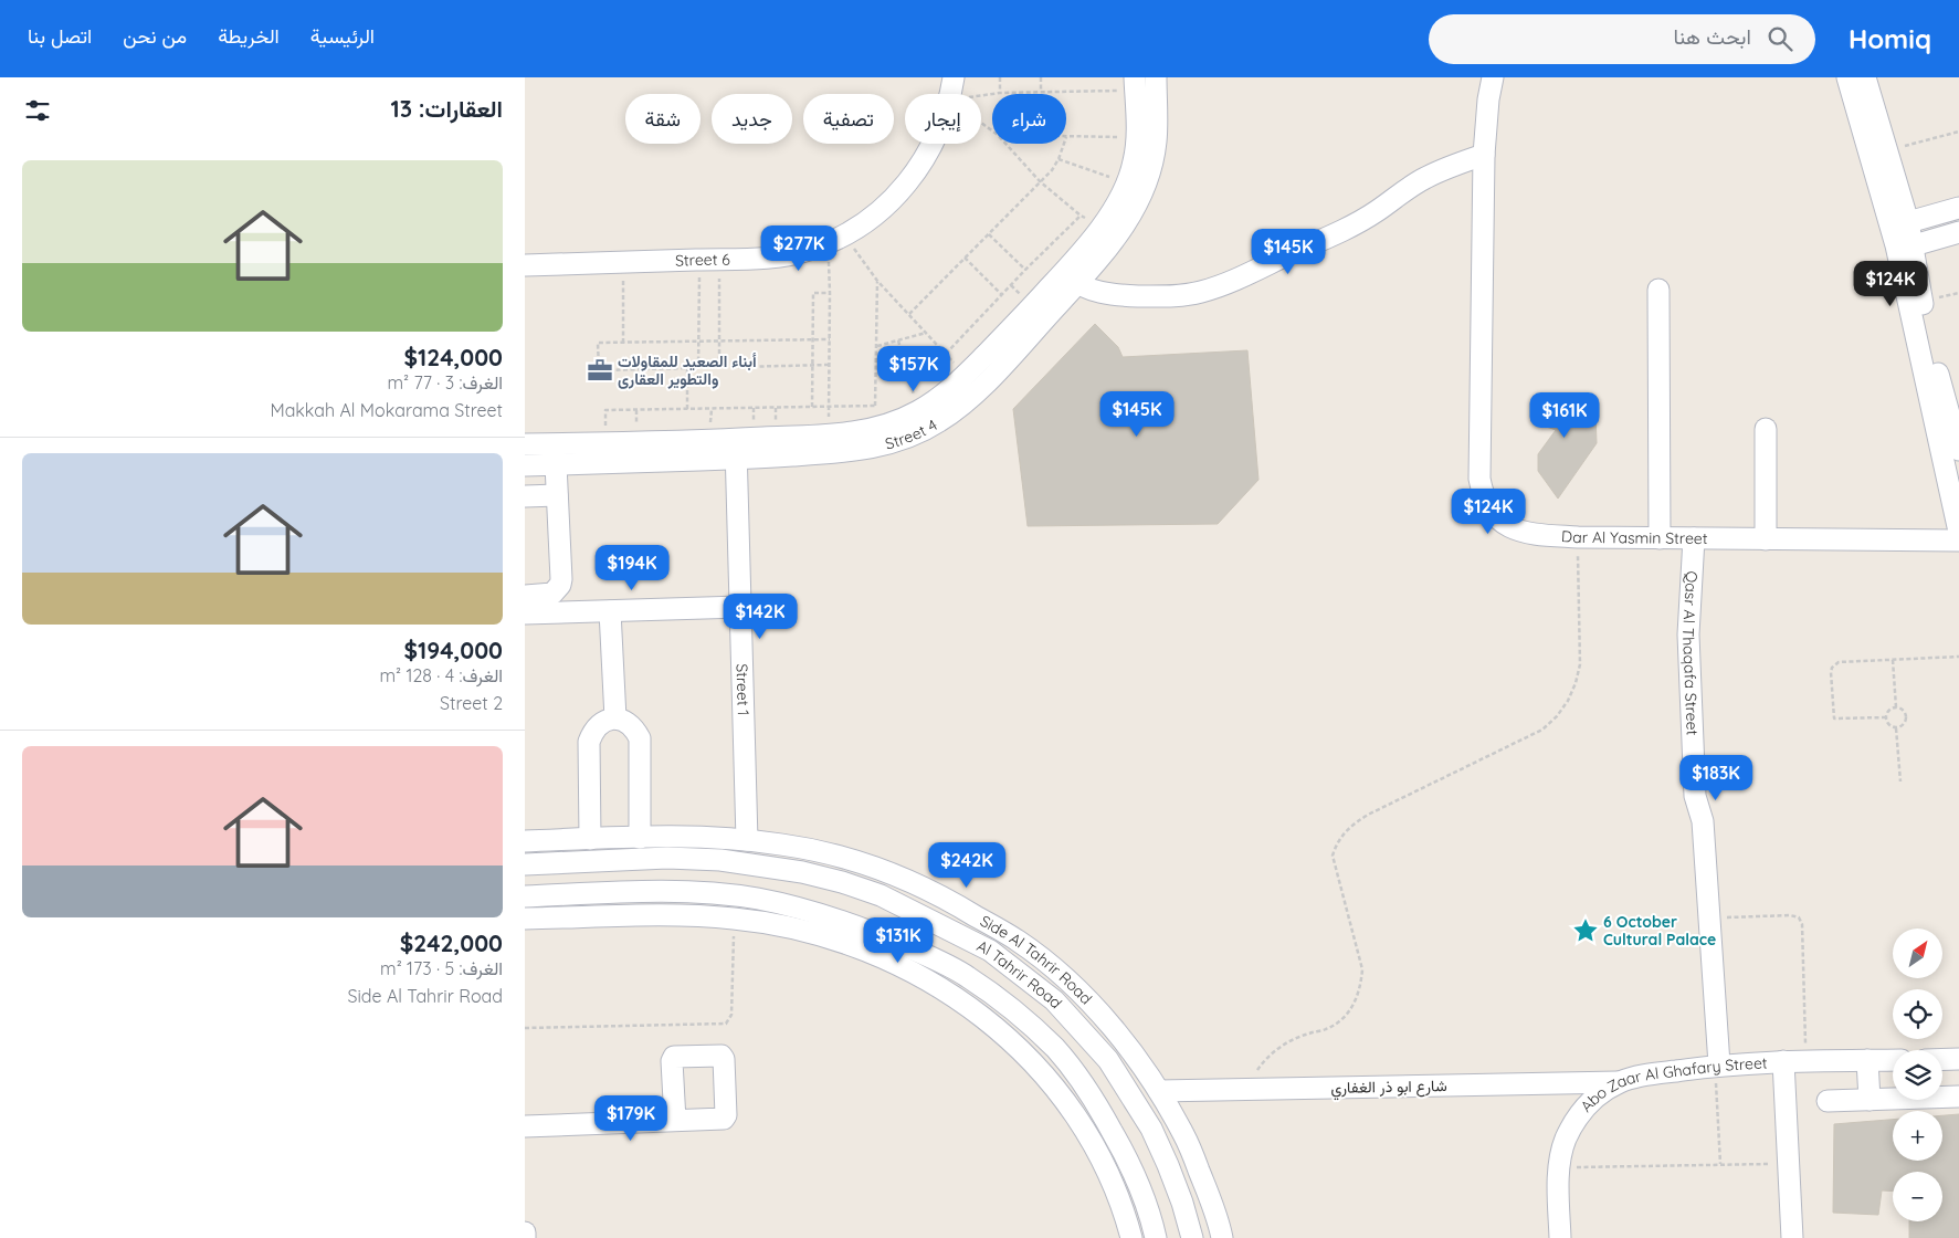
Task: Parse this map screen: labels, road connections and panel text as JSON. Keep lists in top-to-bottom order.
{
  "streets": {
    "street": [
      "Street 6",
      "Street 4",
      "Dar Al Yasmin Street",
      "Qasr Al Thaqafa Street",
      "Street 1",
      "Side Al Tahrir Road",
      "Al Tahrir Road",
      "شارع ابو ذر الغفاري",
      "Abo Zaar Al Ghafary Street"
    ]
  },
  "crossings": [
    ["Street 4", "Street 1"],
    ["Dar Al Yasmin Street", "Qasr Al Thaqafa Street"],
    ["Qasr Al Thaqafa Street", "Abo Zaar Al Ghafary Street"],
    ["Street 1", "Side Al Tahrir Road"],
    ["Side Al Tahrir Road", "شارع ابو ذر الغفاري"],
    ["شارع ابو ذر الغفاري", "Abo Zaar Al Ghafary Street"]
  ],
  "places": {
    "office": ["أبناء الصعيد للمقاولات والتطوير العقارى"],
    "place": ["6 October Cultural Palace"]
  },
  "north": "top right",
  "page": {
    "header": "Homiq",
    "search": "ابحث هنا",
    "nav": [
      "الرئيسية",
      "الخريطة",
      "من نحن",
      "اتصل بنا"
    ],
    "heading": "العقارات: 13",
    "chip": [
      "شراء",
      "إيجار",
      "تصفية",
      "جديد",
      "شقة"
    ],
    "list": [
      {
        "name": "$124,000",
        "note": "الغرف: 3 · 77 m² · Makkah Al Mokarama Street"
      },
      {
        "name": "$194,000",
        "note": "الغرف: 4 · 128 m² · Street 2"
      },
      {
        "name": "$242,000",
        "note": "الغرف: 5 · 173 m² · Side Al Tahrir Road"
      }
    ],
    "price": [
      "$277K",
      "$145K",
      "$124K",
      "$157K",
      "$145K",
      "$161K",
      "$124K",
      "$194K",
      "$142K",
      "$183K",
      "$242K",
      "$131K",
      "$179K"
    ],
    "map_buttons": ["+", "−"]
  }
}
